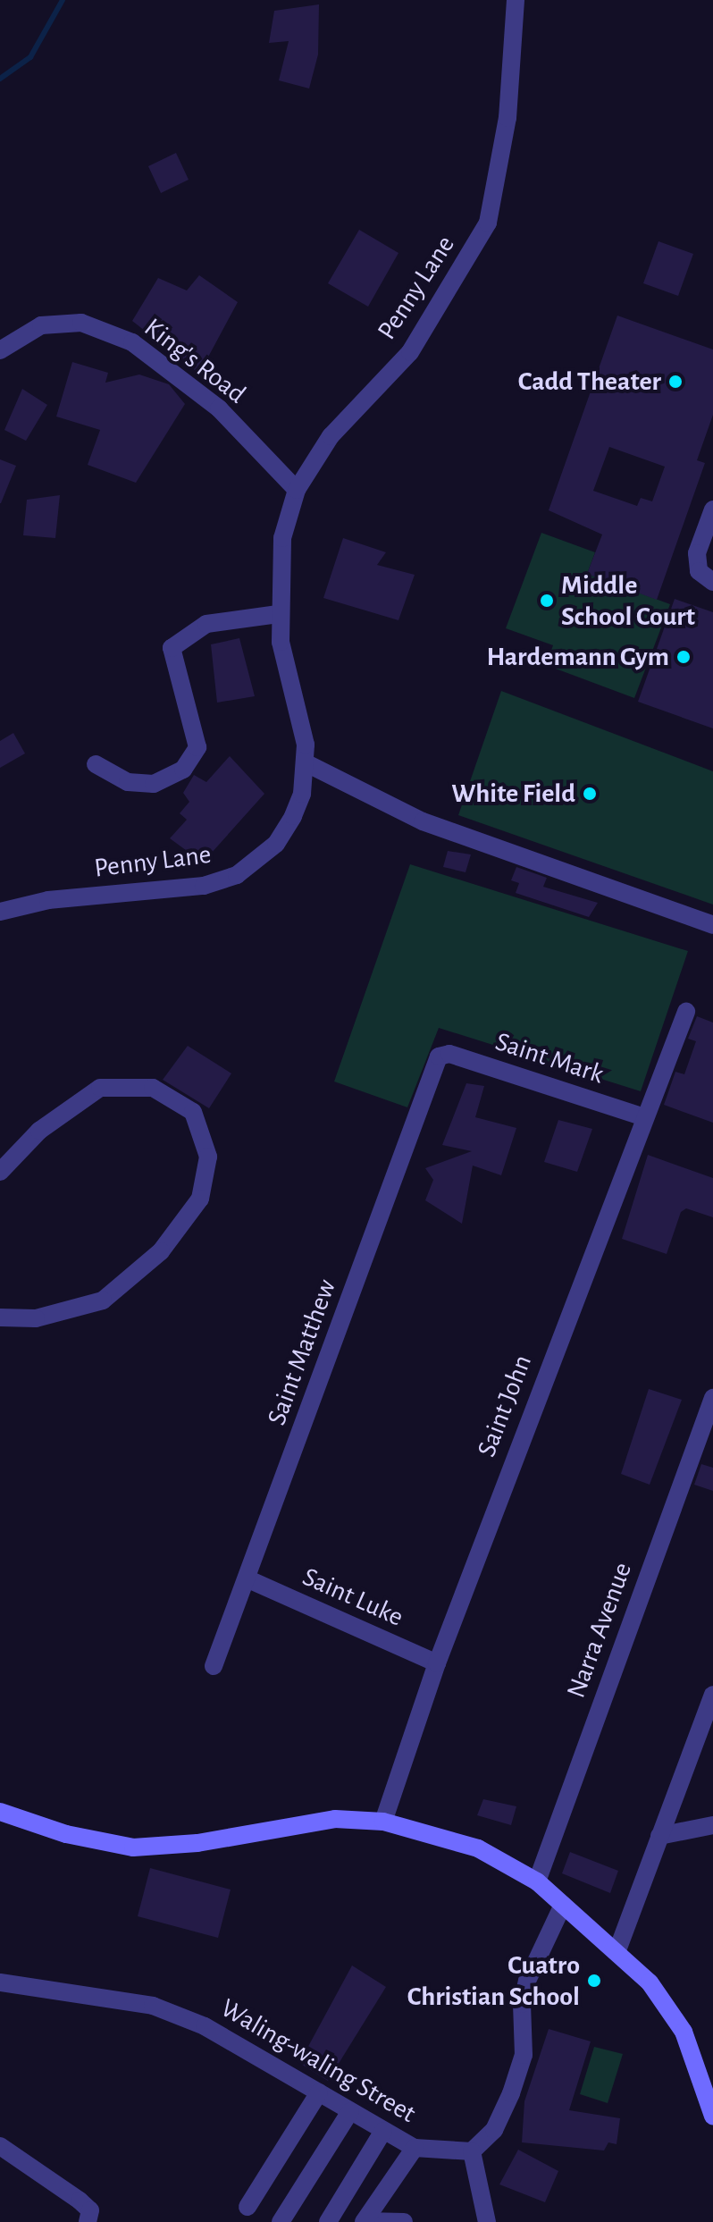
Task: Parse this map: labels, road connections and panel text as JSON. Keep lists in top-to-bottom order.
{
  "streets": {
    "street": [
      "Penny Lane",
      "King's Road",
      "Saint Mark",
      "Saint Matthew",
      "Saint John",
      "Saint Luke",
      "Narra Avenue",
      "Waling-waling Street"
    ]
  },
  "crossings": [
    ["Penny Lane", "King's Road"],
    ["Saint Mark", "Saint Matthew"],
    ["Saint Mark", "Saint John"],
    ["Saint Matthew", "Saint Luke"],
    ["Saint John", "Saint Luke"]
  ],
  "places": [
    "Cadd Theater",
    "Middle School Court",
    "Hardemann Gym",
    "White Field",
    "Cuatro Christian School"
  ]
}
